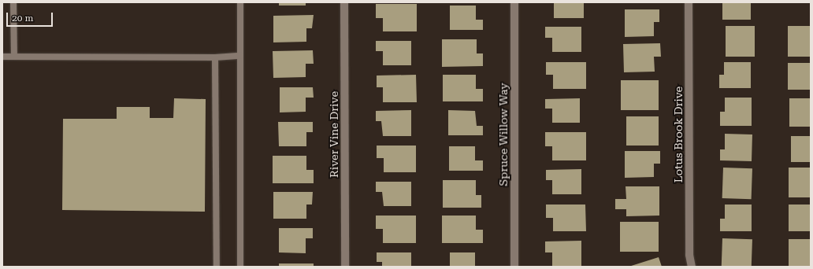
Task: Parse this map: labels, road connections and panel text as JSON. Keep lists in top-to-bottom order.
{
  "streets": {
    "street": ["River Vine Drive", "Spruce Willow Way", "Lotus Brook Drive"]
  },
  "scale_bar": "20 m"
}
